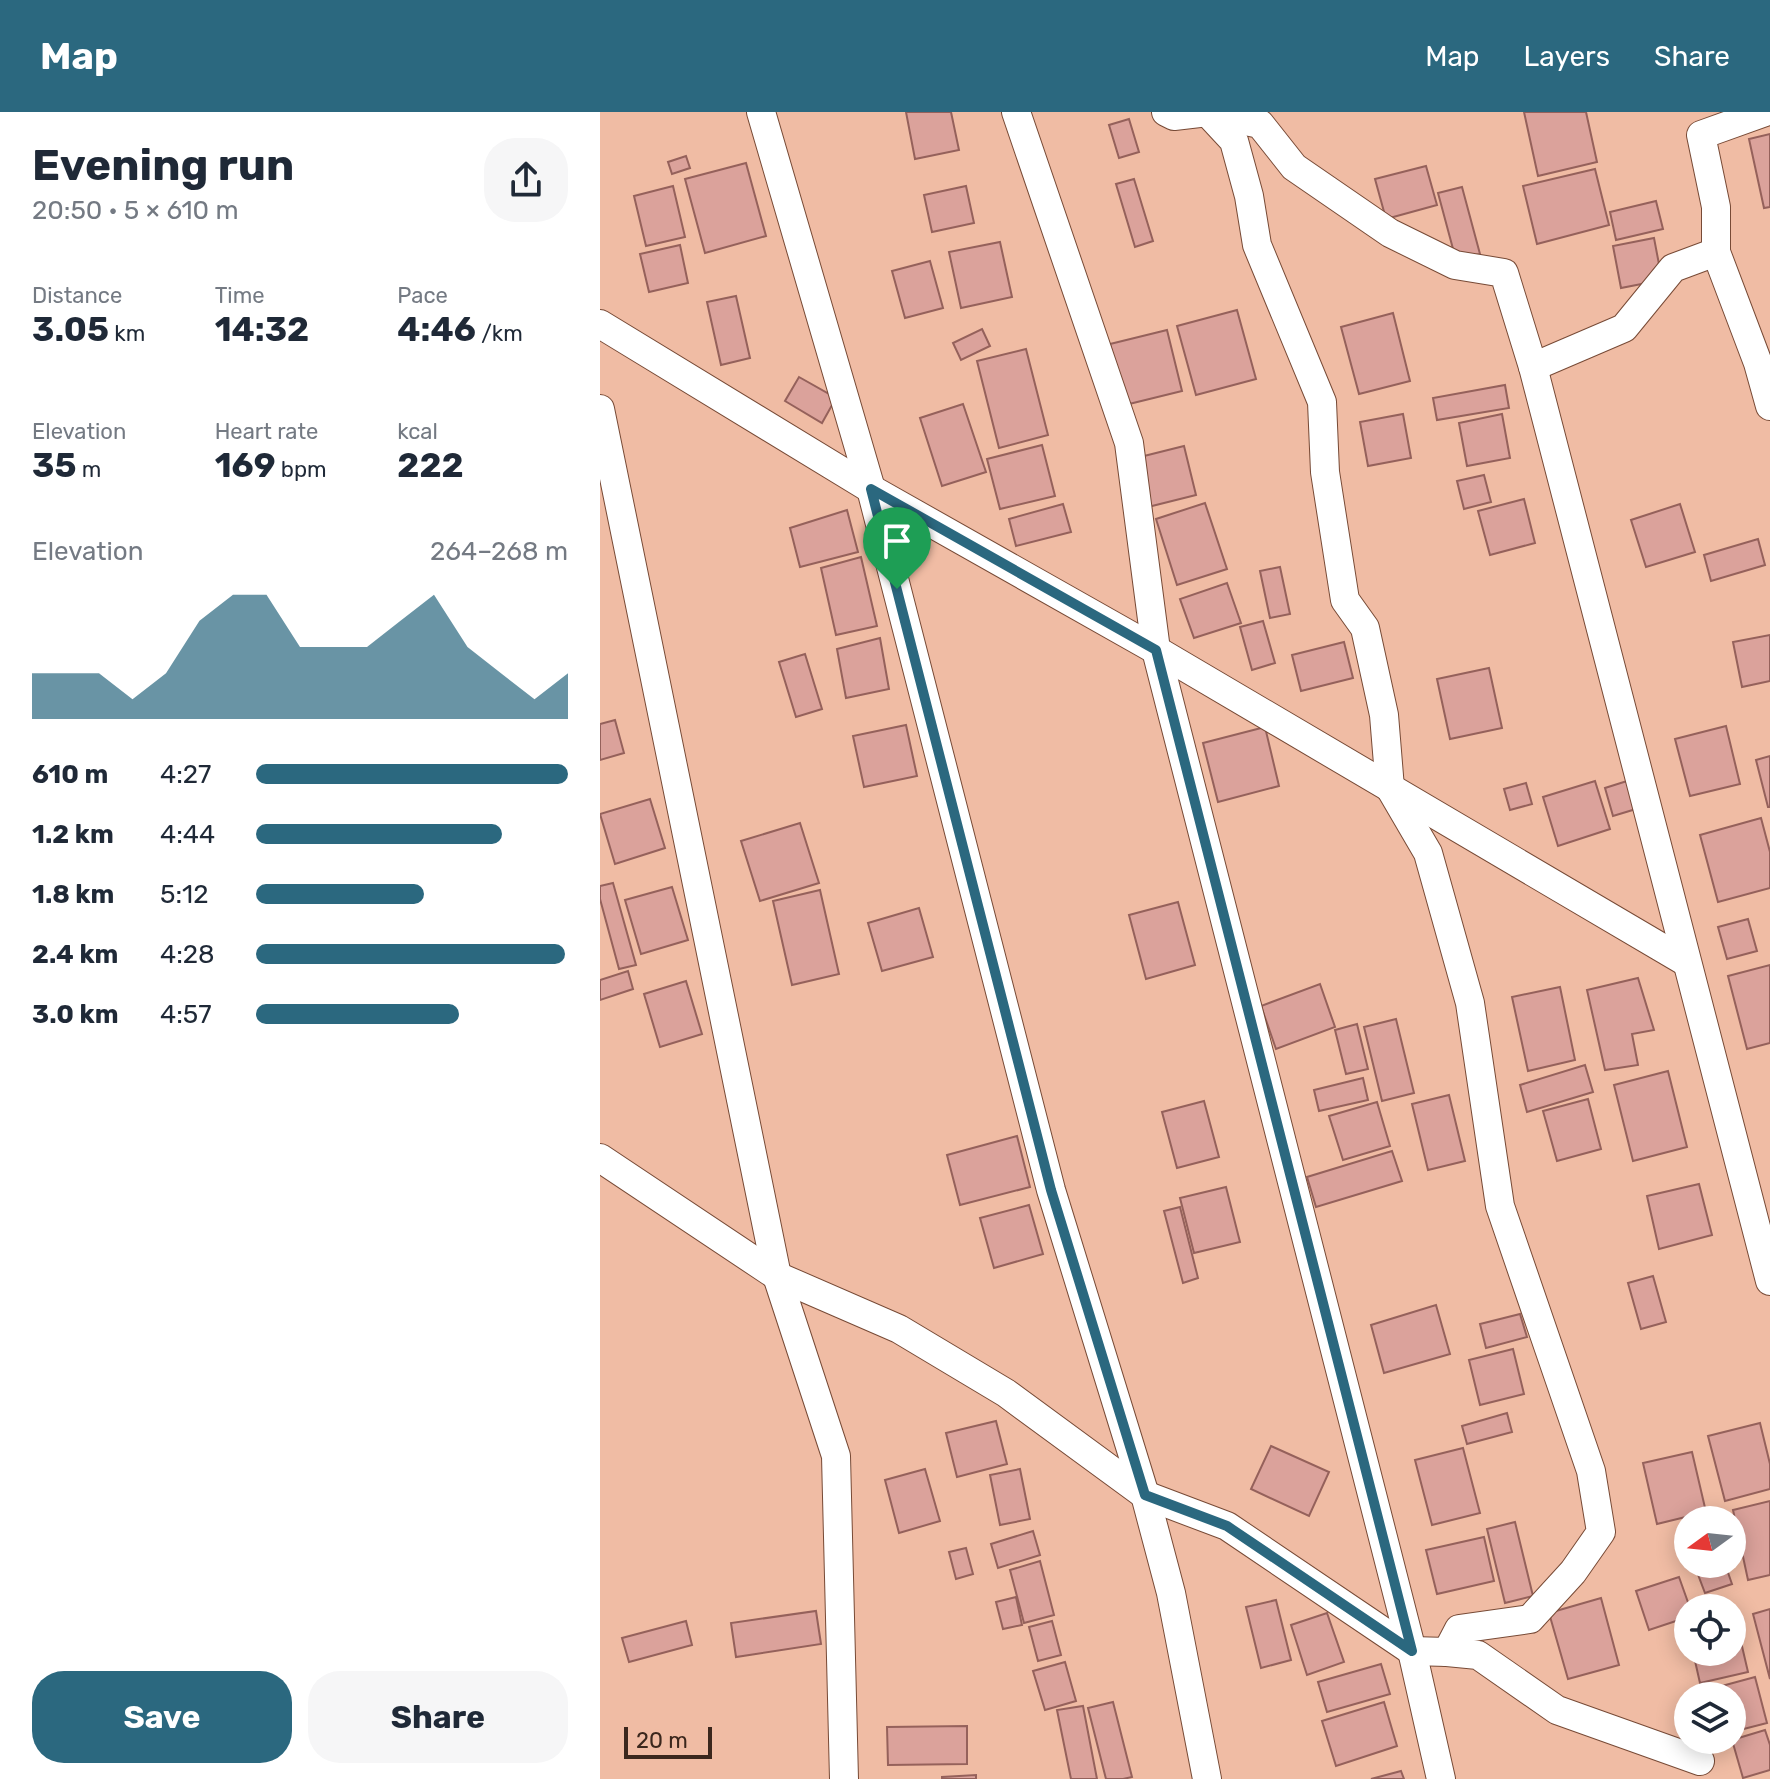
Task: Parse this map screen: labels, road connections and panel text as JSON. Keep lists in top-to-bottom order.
{
  "scale_bar": "20 m",
  "north": "left",
  "page": {
    "header": "Map",
    "nav": ["Map", "Layers", "Share"],
    "heading": ["Evening run", "20:50 · 5 × 610 m"],
    "stats": [
      ["Distance", "3.05 km"],
      ["Time", "14:32"],
      ["Pace", "4:46 /km"],
      ["Elevation", "35 m"],
      ["Heart rate", "169 bpm"],
      ["kcal", "222"]
    ],
    "chart": ["Elevation", "264–268 m"],
    "list": [
      {
        "name": "610 m",
        "note": "4:27"
      },
      {
        "name": "1.2 km",
        "note": "4:44"
      },
      {
        "name": "1.8 km",
        "note": "5:12"
      },
      {
        "name": "2.4 km",
        "note": "4:28"
      },
      {
        "name": "3.0 km",
        "note": "4:57"
      }
    ],
    "buttons": ["Save", "Share"],
    "scale": "20 m"
  }
}
